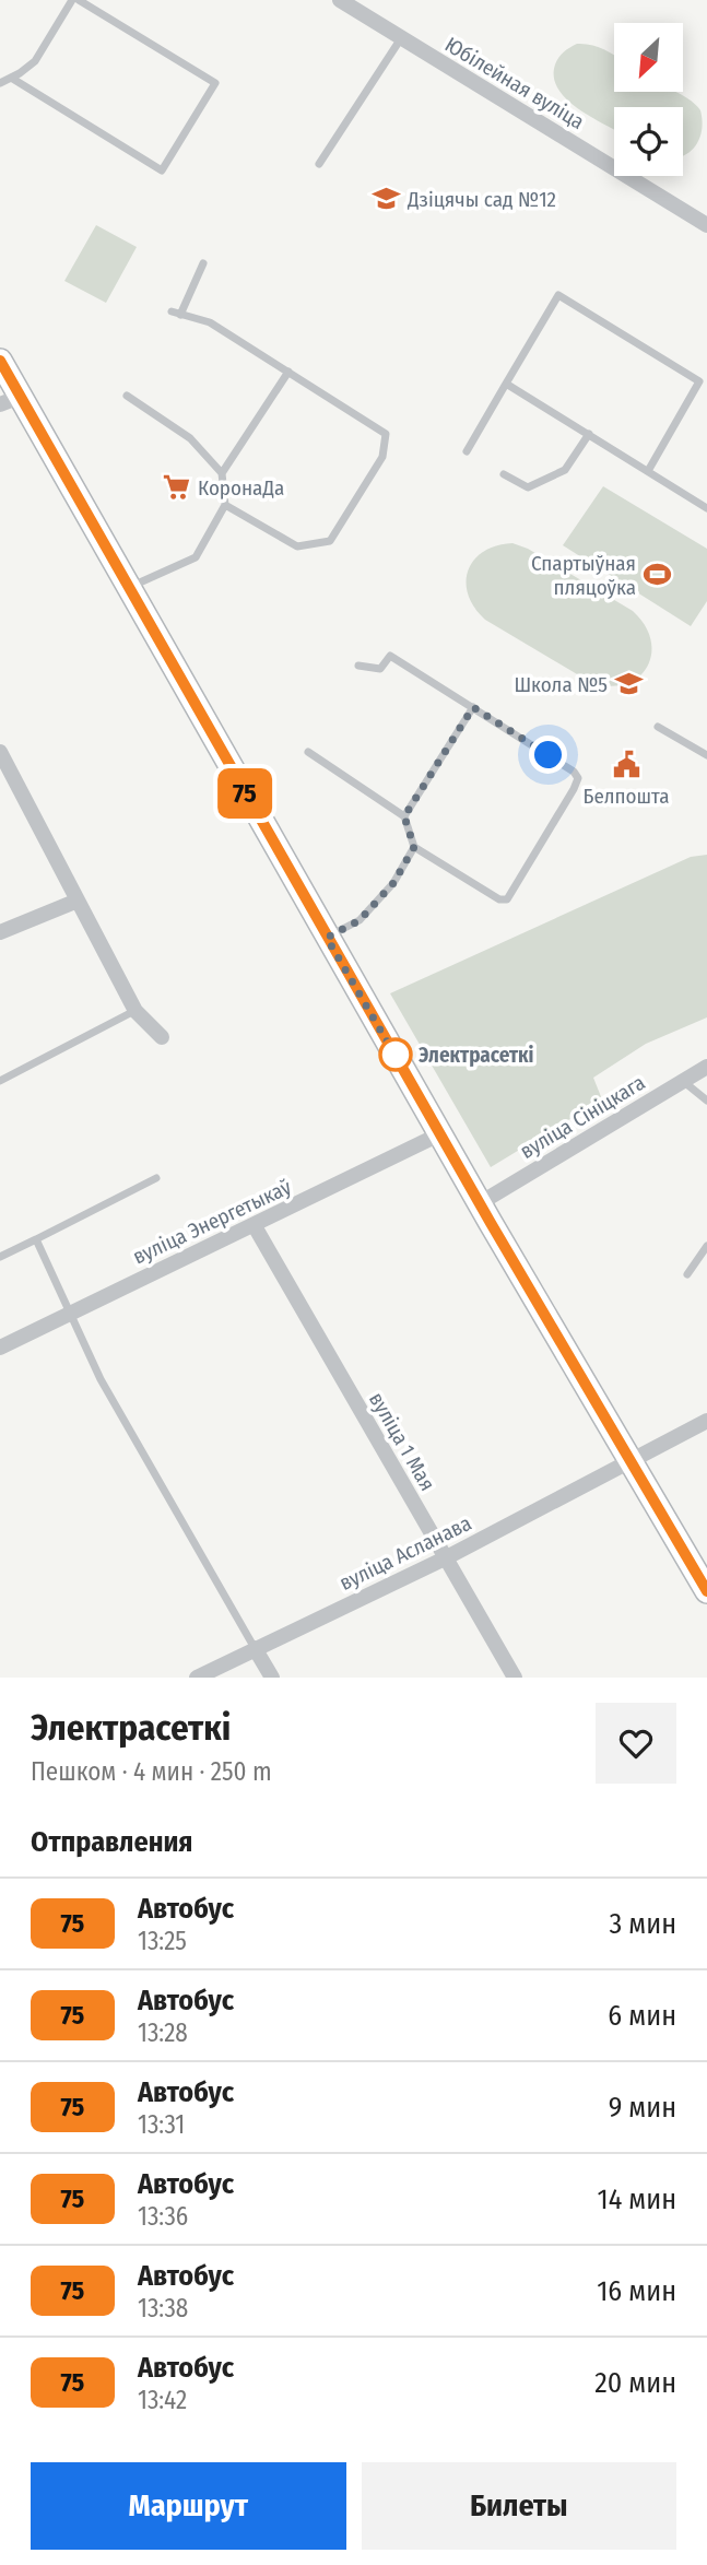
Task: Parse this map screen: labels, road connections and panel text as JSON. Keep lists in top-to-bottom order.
{
  "streets": {
    "street": [
      "Юбілейная вуліца",
      "вуліца Сініцкага",
      "вуліца Энергетыкаў",
      "вуліца 1 Мая",
      "вуліца Асланава"
    ]
  },
  "crossings": [
    ["вуліца Энергетыкаў", "вуліца 1 Мая"],
    ["вуліца 1 Мая", "вуліца Асланава"]
  ],
  "places": {
    "school or university": ["Дзіцячы сад №12", "Школа №5"],
    "supermarket": ["КоронаДа"],
    "sports": ["Спартыўная пляцоўка"],
    "public building": ["Белпошта"],
    "other": ["Электрасеткі"]
  },
  "lines": ["bus line 75"],
  "north": "bottom left",
  "page": {
    "on_map": "75",
    "heading": [
      ["Электрасеткі", "Пешком · 4 мин · 250 m"],
      "Отправления"
    ],
    "list": [
      {
        "mark": "75",
        "name": "Автобус",
        "note": "13:25",
        "value": "3 мин"
      },
      {
        "mark": "75",
        "name": "Автобус",
        "note": "13:28",
        "value": "6 мин"
      },
      {
        "mark": "75",
        "name": "Автобус",
        "note": "13:31",
        "value": "9 мин"
      },
      {
        "mark": "75",
        "name": "Автобус",
        "note": "13:36",
        "value": "14 мин"
      },
      {
        "mark": "75",
        "name": "Автобус",
        "note": "13:38",
        "value": "16 мин"
      },
      {
        "mark": "75",
        "name": "Автобус",
        "note": "13:42",
        "value": "20 мин"
      }
    ],
    "buttons": ["Маршрут", "Билеты"]
  }
}
